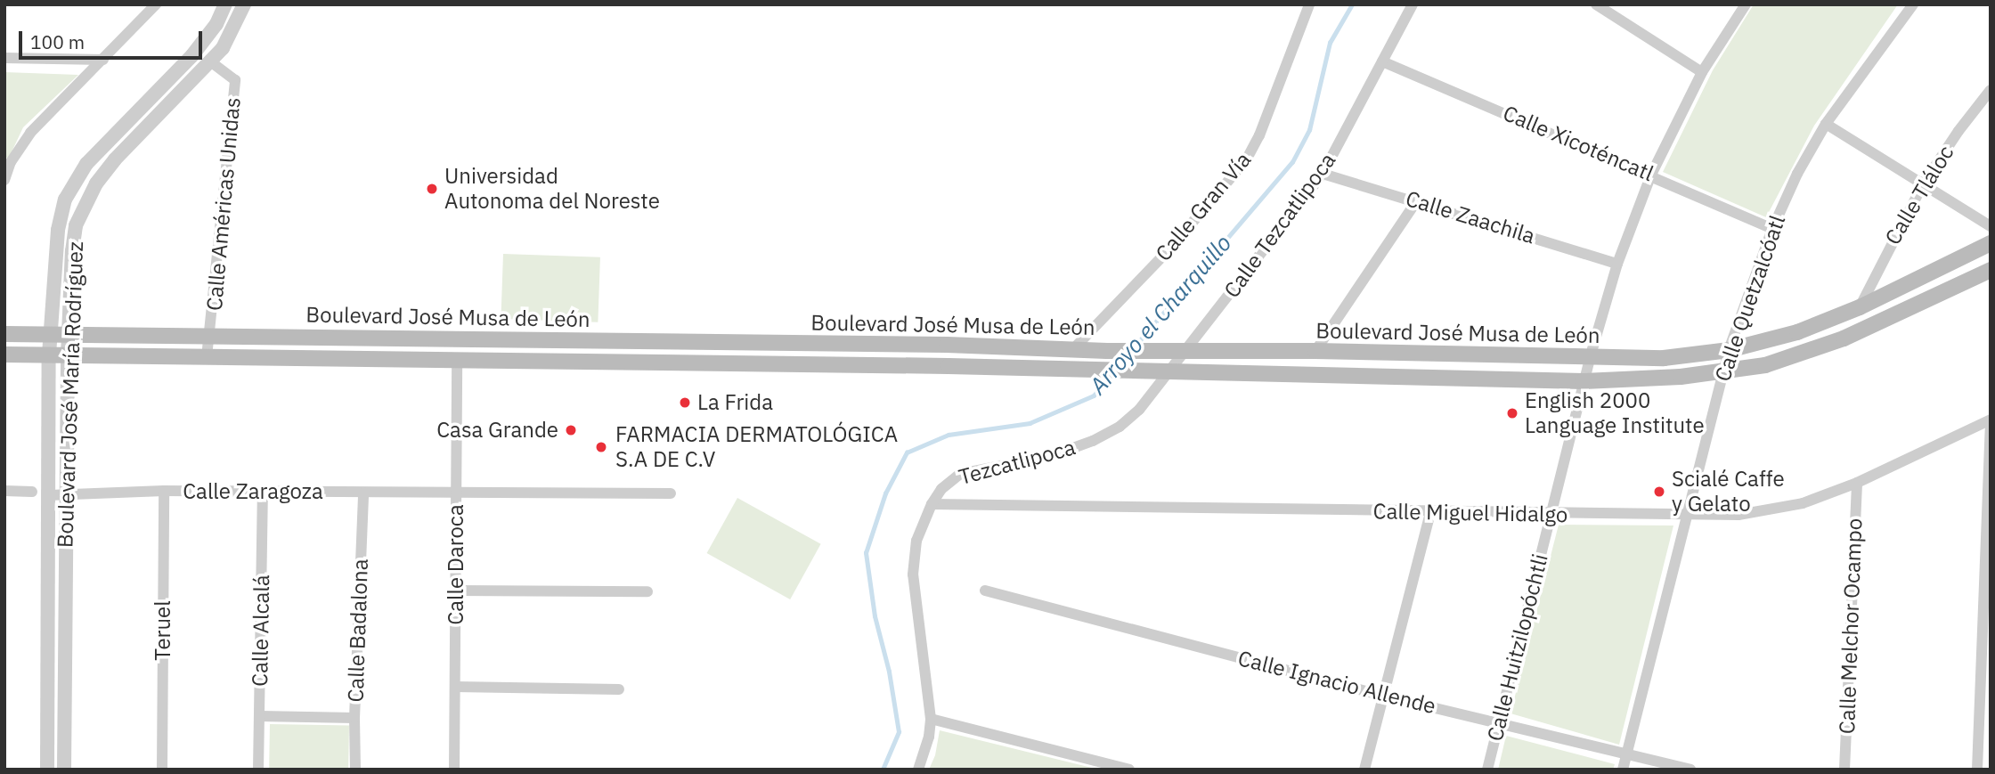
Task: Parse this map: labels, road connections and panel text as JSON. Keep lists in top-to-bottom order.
{
  "streets": {
    "main road": ["Boulevard José Musa de León"],
    "street": [
      "Calle Xicoténcatl",
      "Calle Tláloc",
      "Calle Américas Unidas",
      "Calle Gran Vía",
      "Calle Zaachila",
      "Calle Tezcatlipoca",
      "Calle Quetzalcóatl",
      "Boulevard José María Rodríguez",
      "Tezcatlipoca",
      "Calle Zaragoza",
      "Calle Miguel Hidalgo",
      "Calle Daroca",
      "Calle Melchor Ocampo",
      "Teruel",
      "Calle Alcalá",
      "Calle Badalona",
      "Calle Huitzilopóchtli",
      "Calle Ignacio Allende"
    ]
  },
  "crossings": [
    ["Calle Xicoténcatl", "Calle Tezcatlipoca"],
    ["Calle Xicoténcatl", "Calle Quetzalcóatl"],
    ["Calle Xicoténcatl", "Calle Huitzilopóchtli"],
    ["Calle Tláloc", "Boulevard José Musa de León"],
    ["Calle Américas Unidas", "Boulevard José Musa de León"],
    ["Calle Américas Unidas", "Boulevard José María Rodríguez"],
    ["Calle Gran Vía", "Boulevard José Musa de León"],
    ["Calle Zaachila", "Calle Tezcatlipoca"],
    ["Calle Zaachila", "Calle Huitzilopóchtli"],
    ["Calle Tezcatlipoca", "Boulevard José Musa de León"],
    ["Calle Tezcatlipoca", "Tezcatlipoca"],
    ["Calle Quetzalcóatl", "Boulevard José Musa de León"],
    ["Calle Quetzalcóatl", "Calle Miguel Hidalgo"],
    ["Calle Quetzalcóatl", "Calle Ignacio Allende"],
    ["Boulevard José Musa de León", "Boulevard José María Rodríguez"],
    ["Boulevard José Musa de León", "Tezcatlipoca"],
    ["Boulevard José Musa de León", "Calle Daroca"],
    ["Boulevard José Musa de León", "Calle Huitzilopóchtli"],
    ["Boulevard José María Rodríguez", "Calle Zaragoza"],
    ["Tezcatlipoca", "Calle Miguel Hidalgo"],
    ["Calle Zaragoza", "Calle Daroca"],
    ["Calle Zaragoza", "Teruel"],
    ["Calle Zaragoza", "Calle Alcalá"],
    ["Calle Zaragoza", "Calle Badalona"],
    ["Calle Miguel Hidalgo", "Calle Melchor Ocampo"],
    ["Calle Miguel Hidalgo", "Calle Huitzilopóchtli"],
    ["Calle Huitzilopóchtli", "Calle Ignacio Allende"]
  ],
  "water": ["Arroyo el Charquillo"],
  "places": [
    "Universidad Autonoma del Noreste",
    "La Frida",
    "English 2000 Language Institute",
    "Casa Grande",
    "FARMACIA DERMATOLÓGICA S.A DE C.V",
    "Scialé Caffe y Gelato"
  ],
  "scale_bar": "100 m"
}
